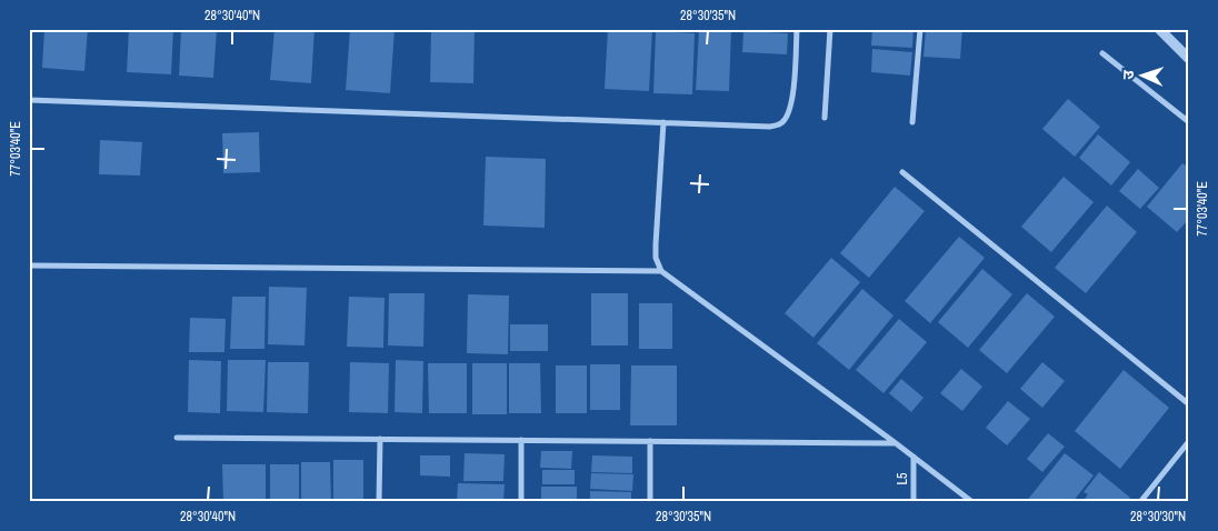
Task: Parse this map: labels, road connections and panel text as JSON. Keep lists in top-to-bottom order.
{
  "streets": {
    "street": ["L5"]
  },
  "north": "left",
  "coordinates": [
    "28°30'40\"N",
    "28°30'35\"N",
    "77°03'40\"E",
    "28°30'30\"N"
  ]
}
